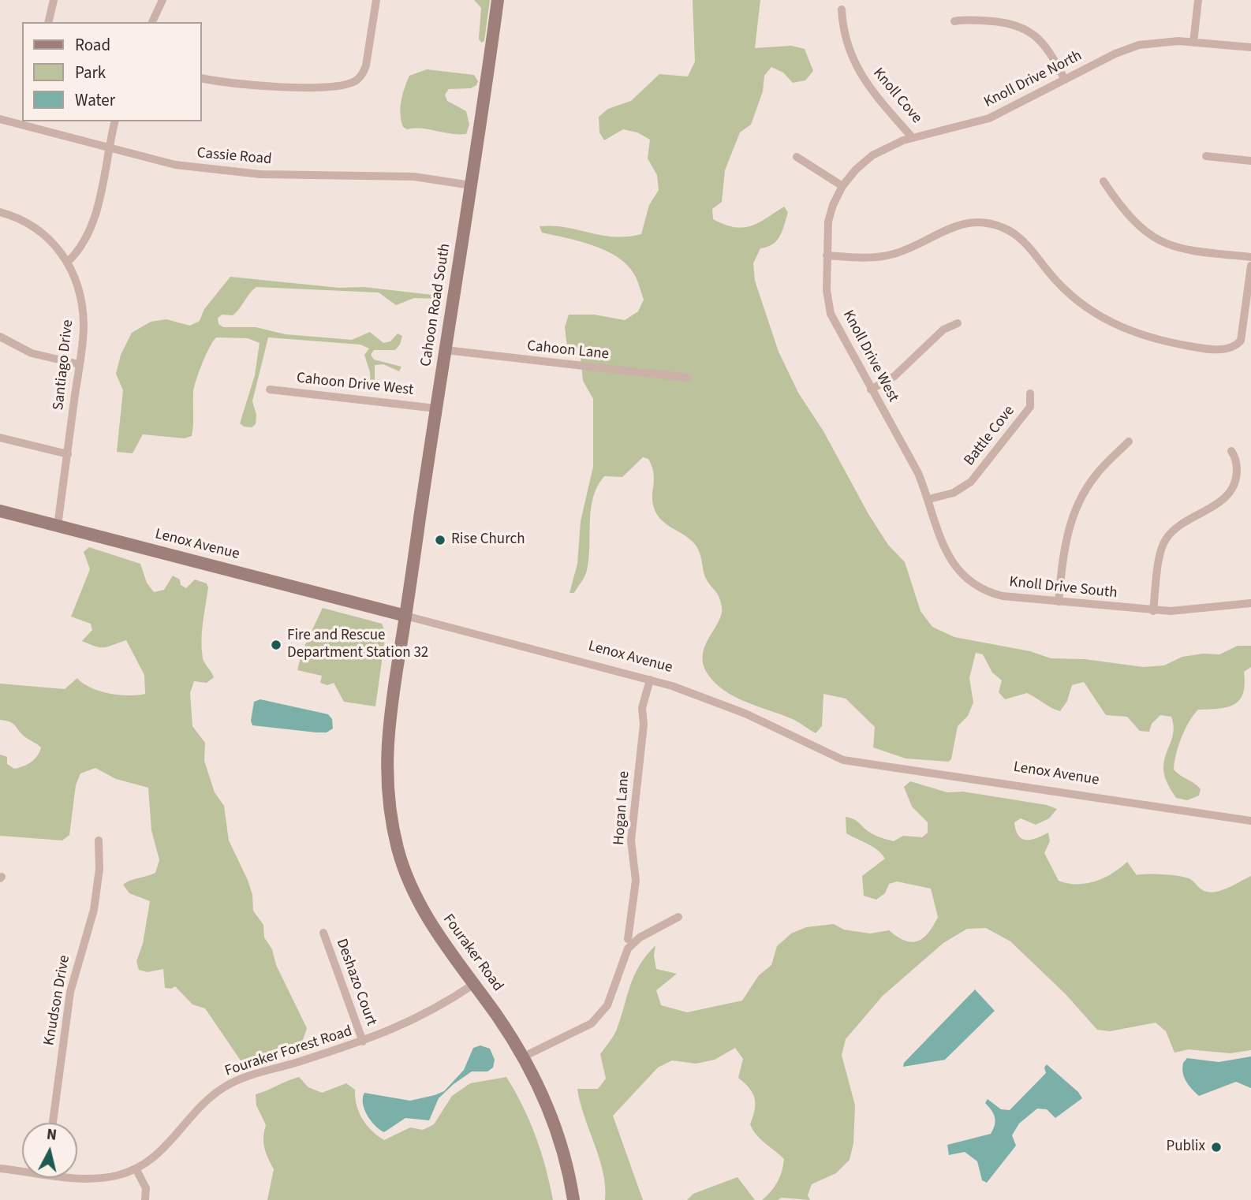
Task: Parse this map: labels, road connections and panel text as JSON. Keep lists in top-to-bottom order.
{
  "streets": {
    "main road": ["Cahoon Road South", "Lenox Avenue", "Fouraker Road"],
    "street": [
      "Knoll Drive North",
      "Knoll Cove",
      "Cassie Road",
      "Cahoon Lane",
      "Knoll Drive West",
      "Santiago Drive",
      "Cahoon Drive West",
      "Battle Cove",
      "Knoll Drive South",
      "Hogan Lane",
      "Deshazo Court",
      "Knudson Drive",
      "Fouraker Forest Road"
    ]
  },
  "crossings": [
    ["Knoll Drive North", "Knoll Cove"],
    ["Knoll Drive North", "Knoll Drive West"],
    ["Cassie Road", "Cahoon Road South"],
    ["Cahoon Road South", "Cahoon Lane"],
    ["Cahoon Road South", "Cahoon Drive West"],
    ["Cahoon Road South", "Lenox Avenue"],
    ["Cahoon Road South", "Fouraker Road"],
    ["Knoll Drive West", "Battle Cove"],
    ["Knoll Drive West", "Knoll Drive South"],
    ["Santiago Drive", "Lenox Avenue"],
    ["Battle Cove", "Knoll Drive South"],
    ["Lenox Avenue", "Hogan Lane"],
    ["Lenox Avenue", "Fouraker Road"],
    ["Fouraker Road", "Fouraker Forest Road"],
    ["Deshazo Court", "Fouraker Forest Road"]
  ],
  "places": ["Rise Church", "Fire and Rescue Department Station 32", "Publix"],
  "legend": ["Road", "Park", "Water"],
  "north": "top"
}
